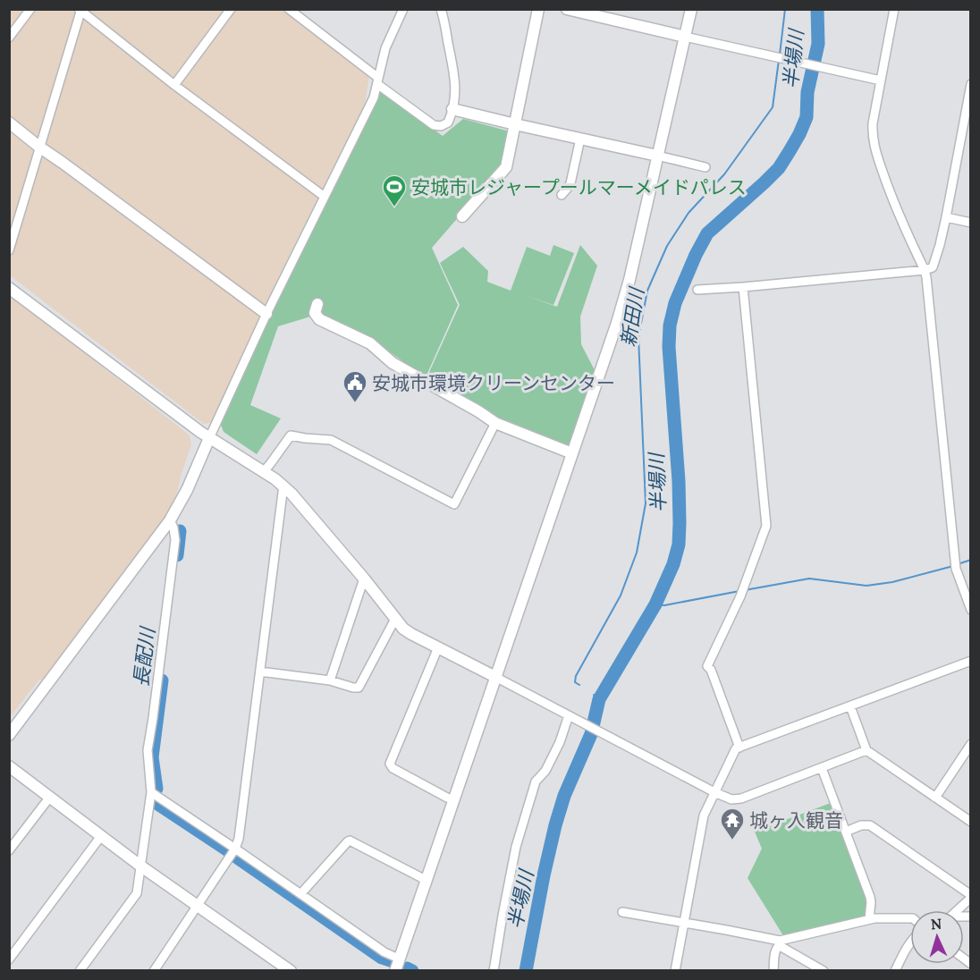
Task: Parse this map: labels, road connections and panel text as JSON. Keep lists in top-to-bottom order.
{
  "water": ["半場川", "新田川", "長配川"],
  "places": {
    "sports": ["安城市レジャープールマーメイドパレス"],
    "public building": ["安城市環境クリーンセンター"],
    "temple": ["城ヶ入観音"]
  },
  "north": "top"
}
